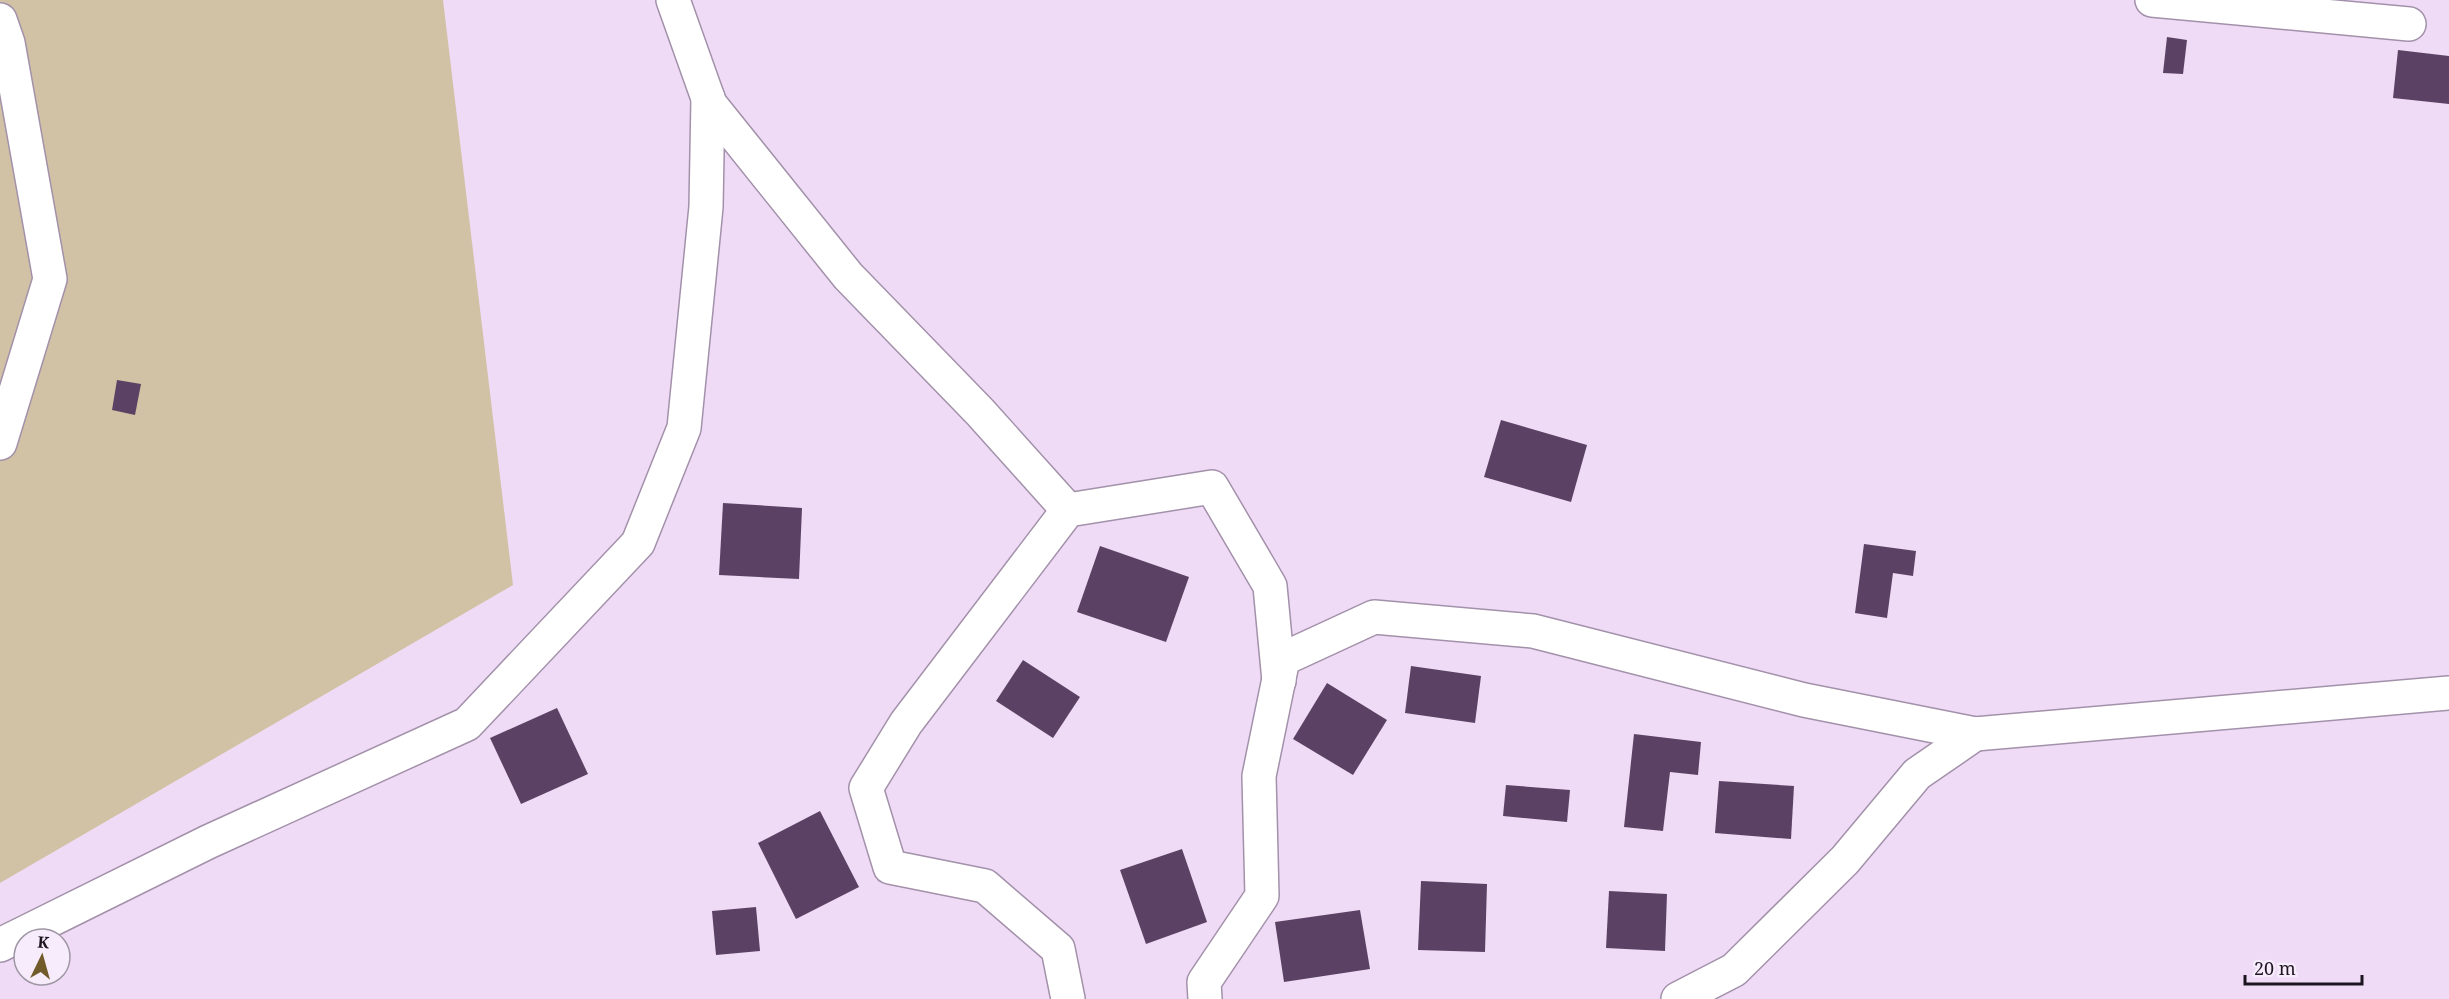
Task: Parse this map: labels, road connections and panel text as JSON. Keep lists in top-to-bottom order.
{
  "scale_bar": "20 m",
  "north": "top"
}
